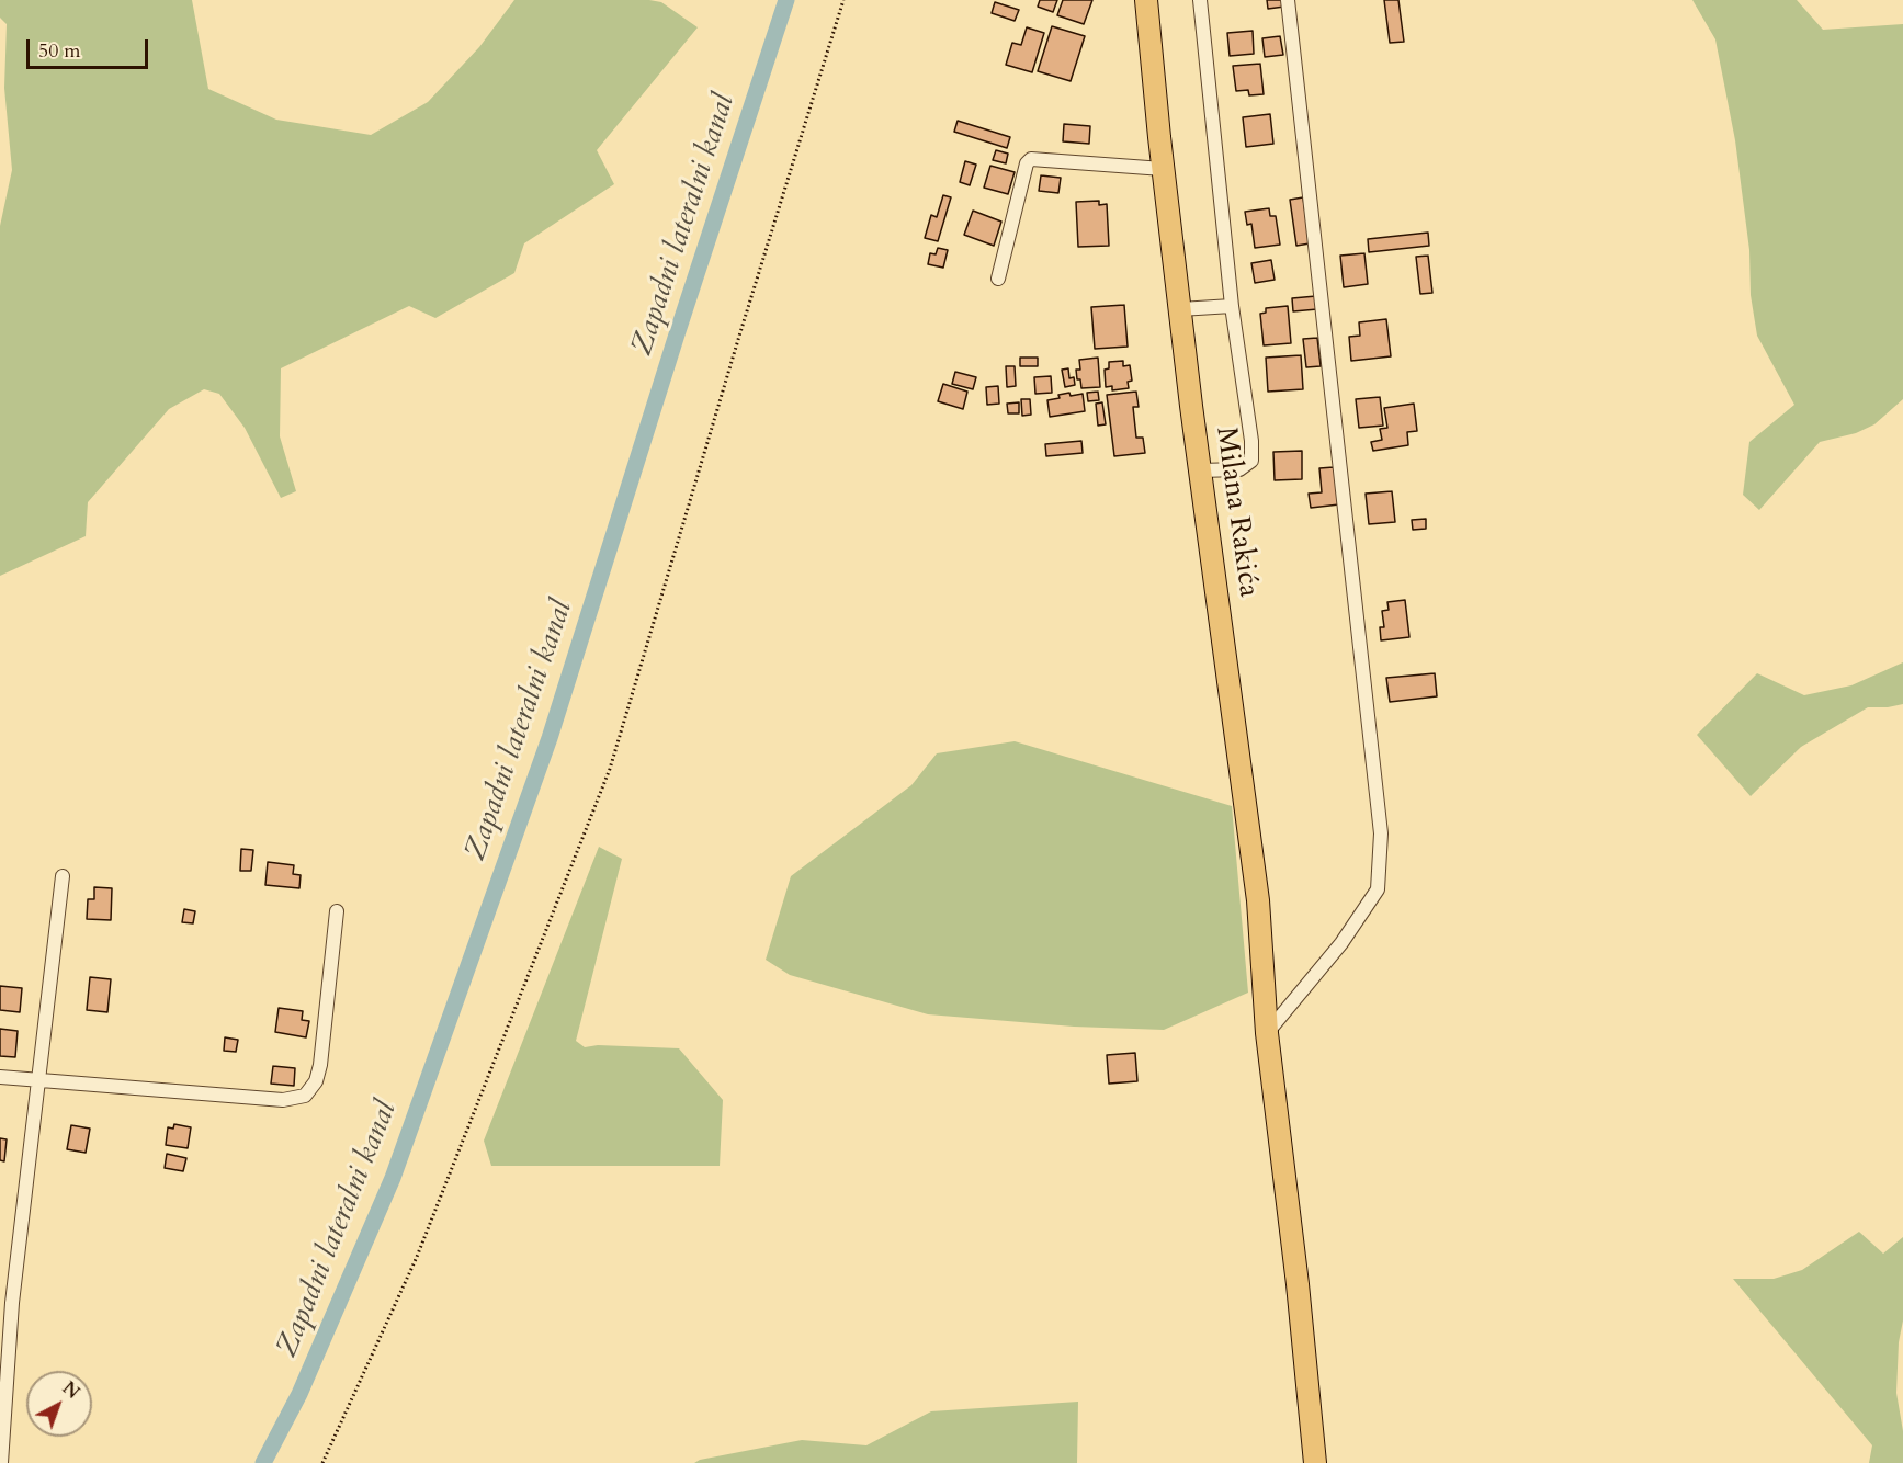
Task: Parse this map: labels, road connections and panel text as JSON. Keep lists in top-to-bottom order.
{
  "streets": {
    "main road": ["Milana Rakića"]
  },
  "water": ["Zapadni lateralni kanal"],
  "scale_bar": "50 m",
  "north": "top right"
}
